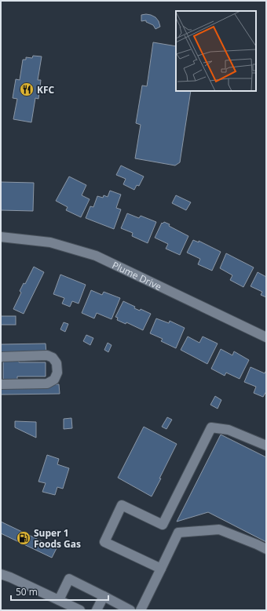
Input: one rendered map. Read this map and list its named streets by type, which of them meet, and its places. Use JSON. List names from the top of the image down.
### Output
{
  "streets": {
    "street": ["Plume Drive"]
  },
  "places": {
    "restaurant": ["KFC"],
    "fuel station": ["Super 1 Foods Gas"]
  },
  "scale_bar": "50 m"
}
